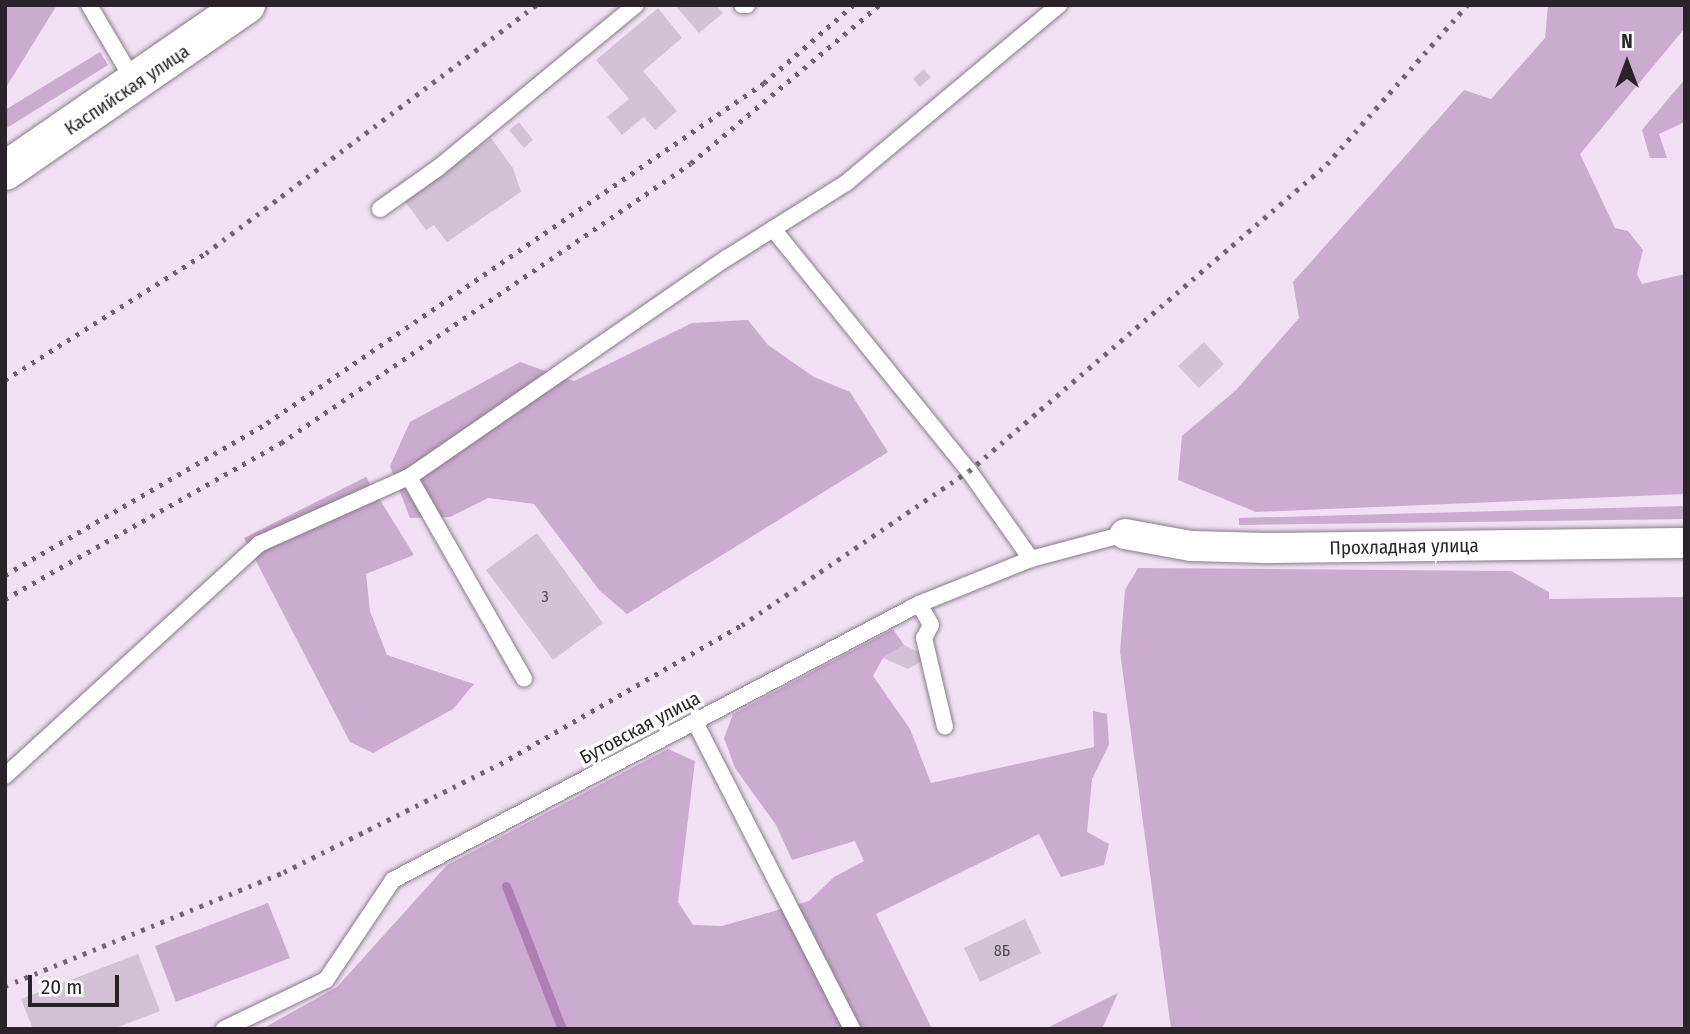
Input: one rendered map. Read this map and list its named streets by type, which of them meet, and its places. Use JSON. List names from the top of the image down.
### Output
{
  "streets": {
    "main road": ["Каспийская улица"],
    "street": ["Прохладная улица"],
    "lane": ["Бутовская улица"]
  },
  "crossings": [
    ["Прохладная улица", "Бутовская улица"]
  ],
  "house_numbers": ["3", "8Б"],
  "scale_bar": "20 m",
  "north": "top"
}
